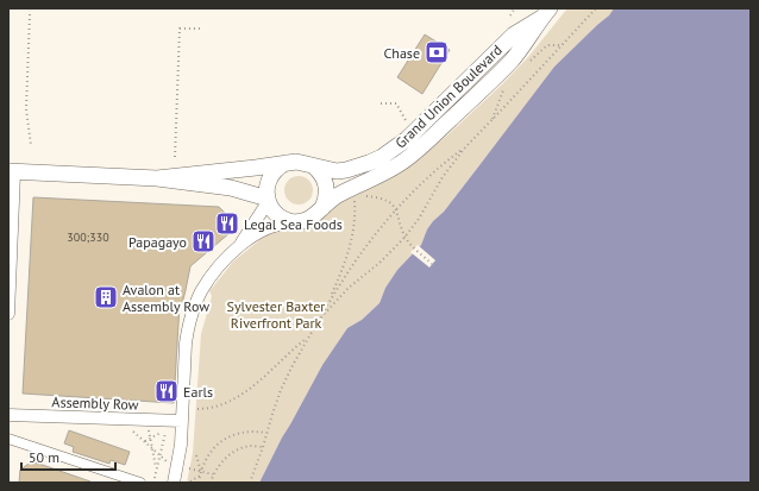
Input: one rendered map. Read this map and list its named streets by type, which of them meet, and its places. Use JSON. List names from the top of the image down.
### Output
{
  "streets": {
    "street": ["Grand Union Boulevard", "Assembly Row"]
  },
  "parks": ["Sylvester Baxter Riverfront Park"],
  "places": {
    "bank": ["Chase"],
    "restaurant": ["Legal Sea Foods", "Papagayo", "Earls"],
    "building": ["Avalon at Assembly Row"]
  },
  "house_numbers": ["300;330"],
  "scale_bar": "50 m"
}
